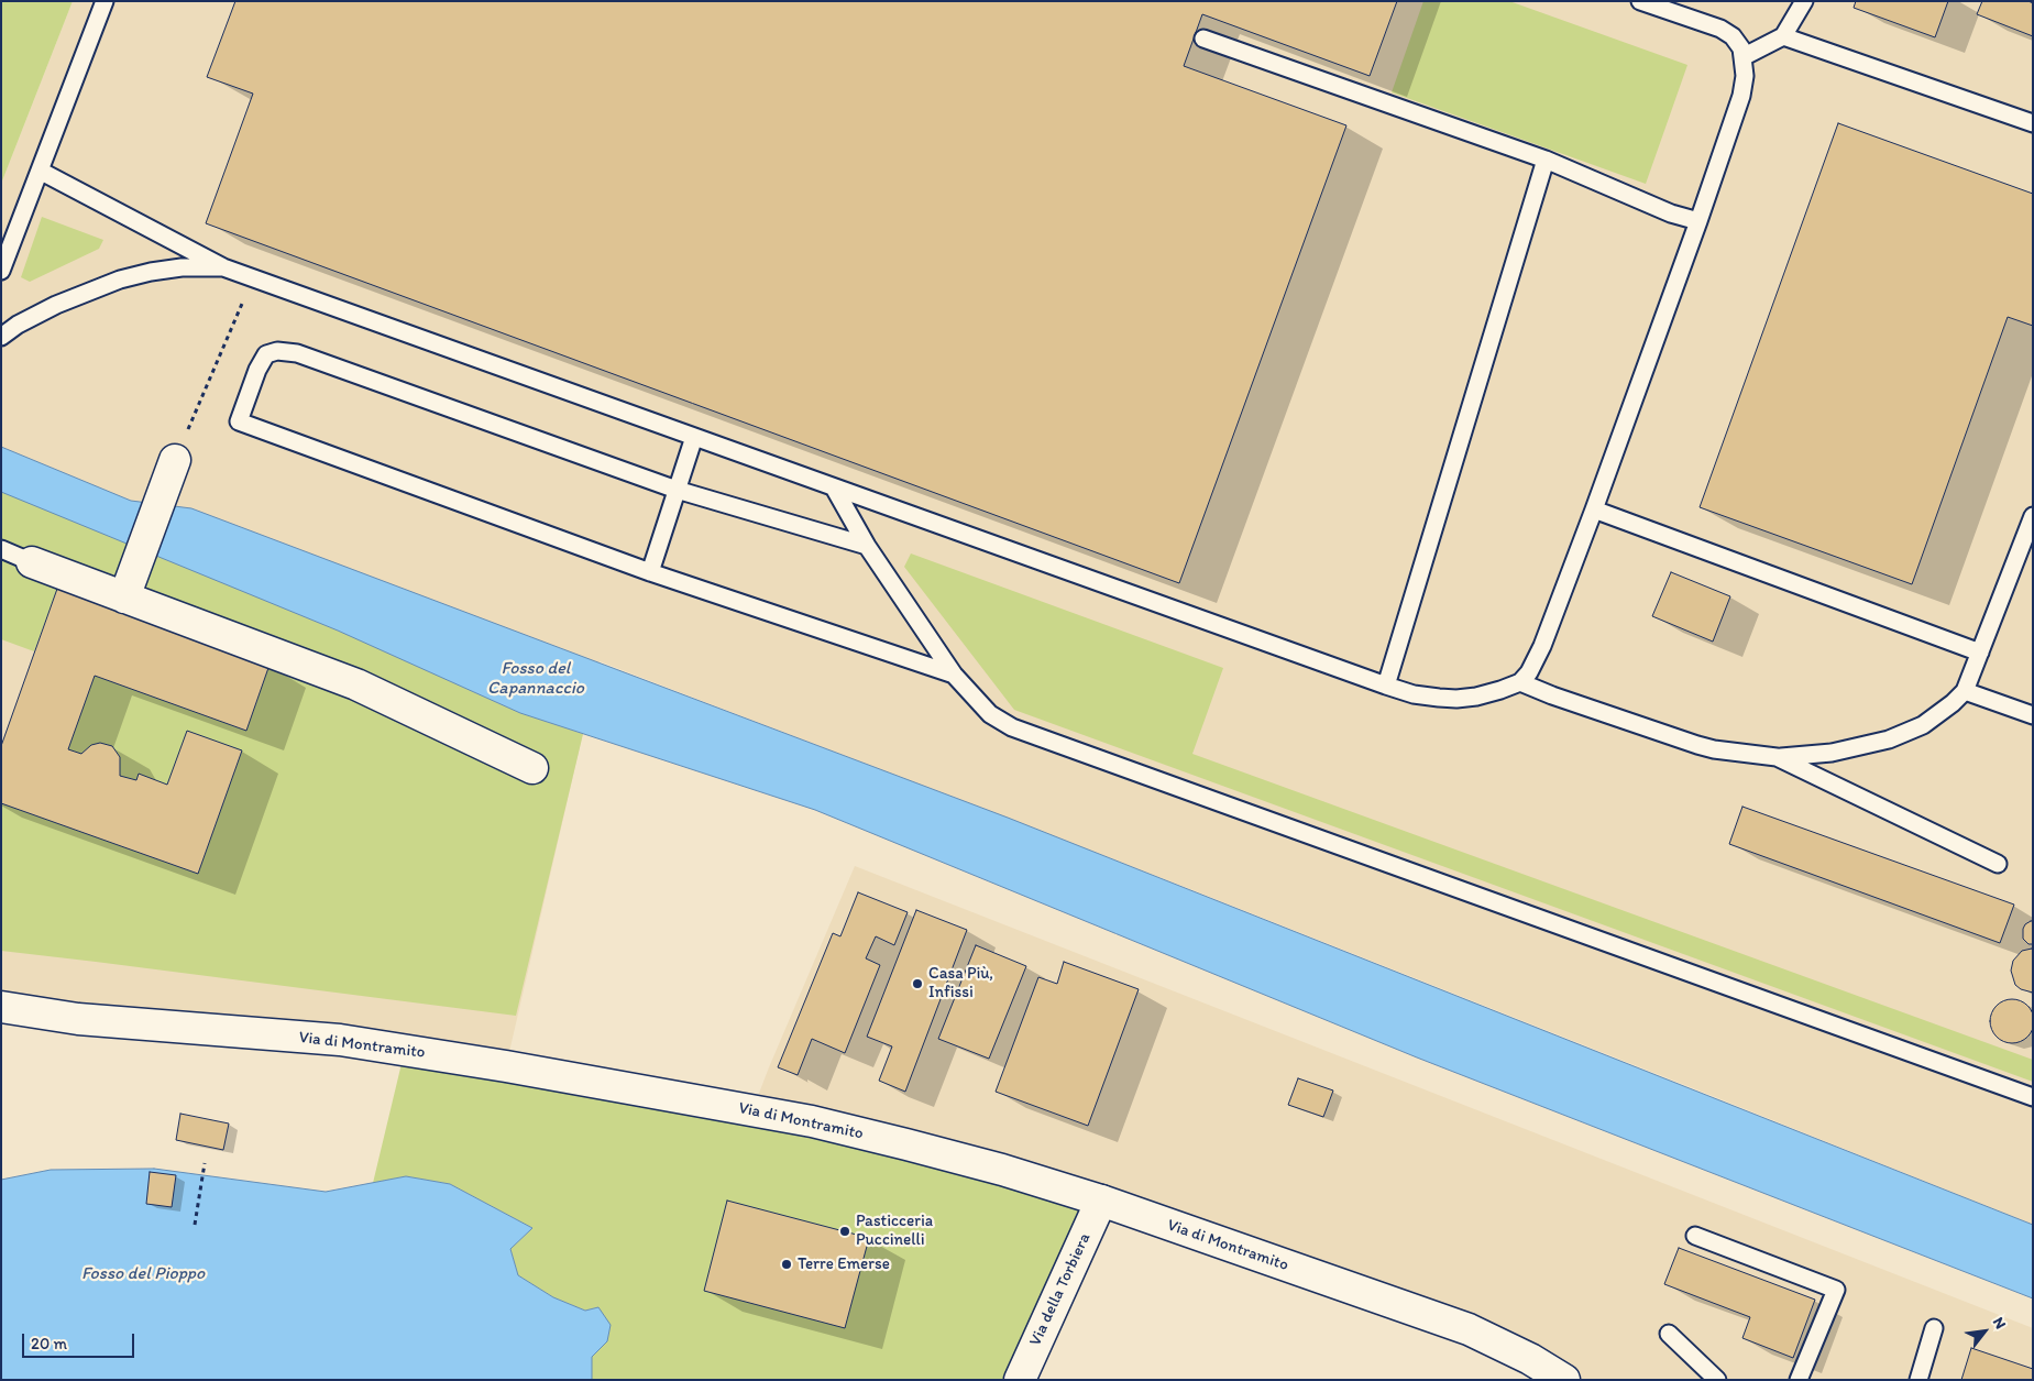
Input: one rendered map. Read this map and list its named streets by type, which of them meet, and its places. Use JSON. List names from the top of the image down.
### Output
{
  "streets": {
    "main road": ["Via di Montramito", "Via della Torbiera"]
  },
  "crossings": [
    ["Via di Montramito", "Via della Torbiera"]
  ],
  "water": ["Fosso del Capannaccio", "Fosso del Pioppo"],
  "places": ["Casa Più, Infissi", "Pasticceria Puccinelli", "Terre Emerse"],
  "scale_bar": "20 m",
  "north": "top right"
}
